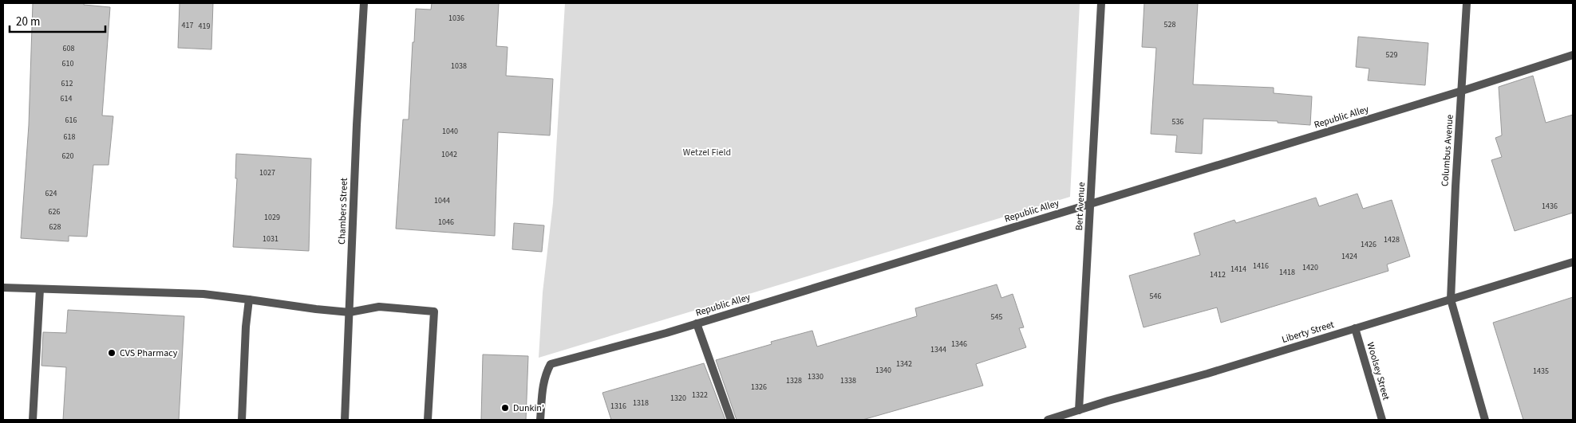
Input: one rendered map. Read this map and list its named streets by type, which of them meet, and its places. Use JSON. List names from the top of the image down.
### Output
{
  "streets": {
    "street": [
      "Republic Alley",
      "Columbus Avenue",
      "Bert Avenue",
      "Chambers Street",
      "Liberty Street",
      "Woolsey Street"
    ]
  },
  "crossings": [
    ["Republic Alley", "Columbus Avenue"],
    ["Republic Alley", "Bert Avenue"],
    ["Columbus Avenue", "Liberty Street"],
    ["Bert Avenue", "Liberty Street"],
    ["Liberty Street", "Woolsey Street"]
  ],
  "parks": ["Wetzel Field"],
  "places": ["CVS Pharmacy", "Dunkin'"],
  "house_numbers": [
    "1036",
    "528",
    "417",
    "419",
    "608",
    "529",
    "610",
    "1038",
    "612",
    "614",
    "616",
    "536",
    "1040",
    "618",
    "1042",
    "620",
    "1027",
    "624",
    "1044",
    "1436",
    "626",
    "1029",
    "1046",
    "628",
    "1031",
    "1428",
    "1426",
    "1424",
    "1416",
    "1420",
    "1414",
    "1418",
    "1412",
    "546",
    "545",
    "1346",
    "1344",
    "1342",
    "1340",
    "1435",
    "1330",
    "1328",
    "1338",
    "1326",
    "1322",
    "1320",
    "1318",
    "1316"
  ],
  "scale_bar": "20 m"
}
